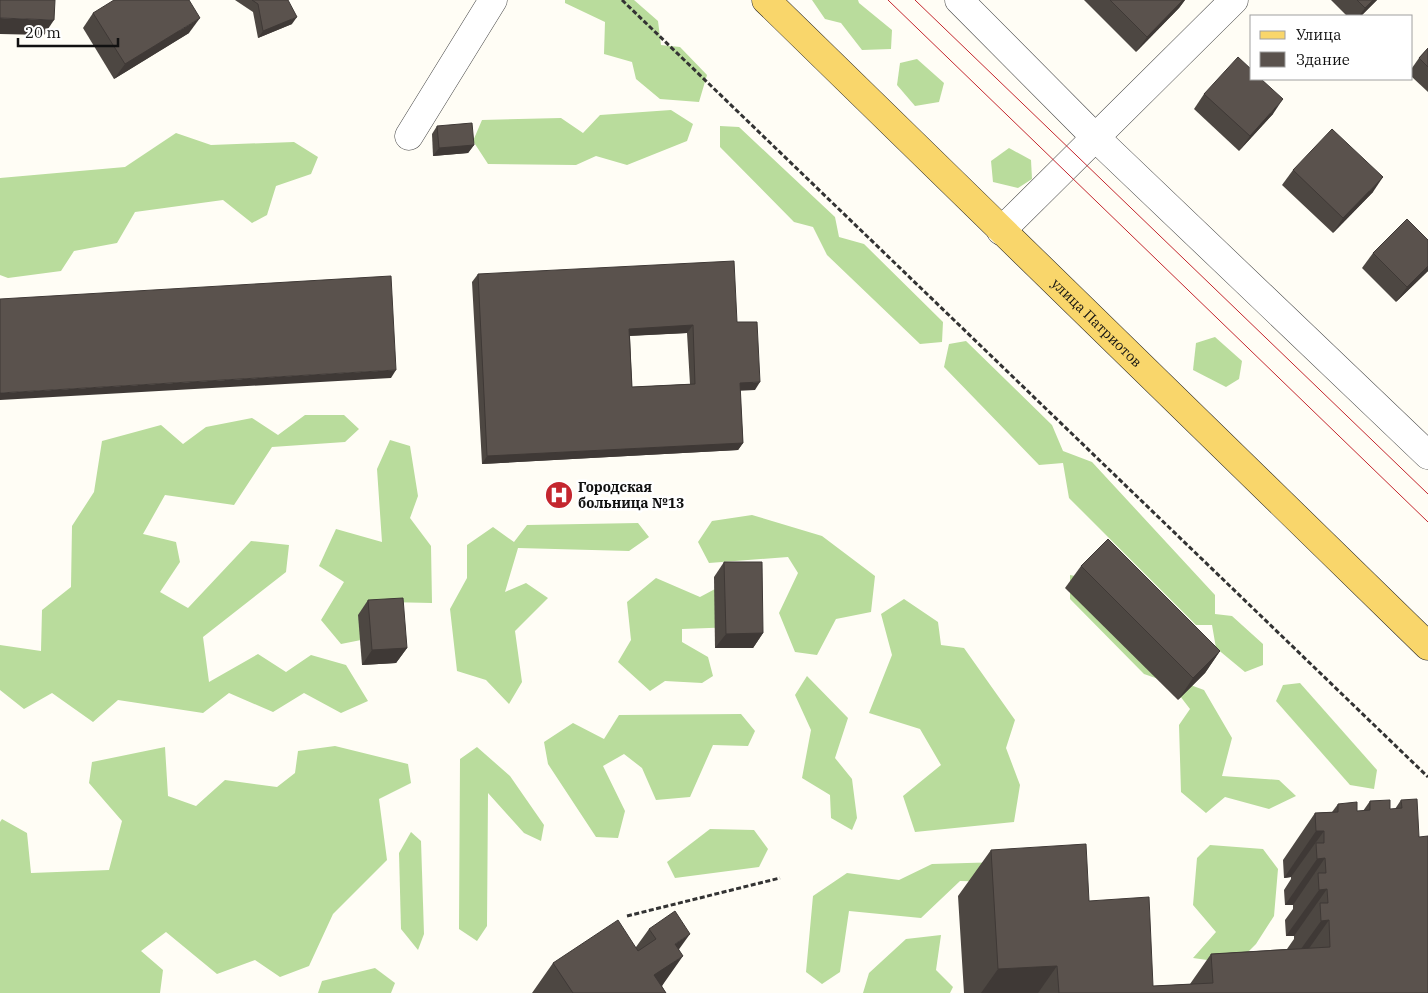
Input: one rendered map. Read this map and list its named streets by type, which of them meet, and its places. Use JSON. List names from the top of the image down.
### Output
{
  "streets": {
    "main road": ["улица Патриотов"]
  },
  "places": {
    "hospital": ["Городская больница №13"]
  },
  "legend": ["Улица", "Здание"],
  "scale_bar": "20 m"
}
